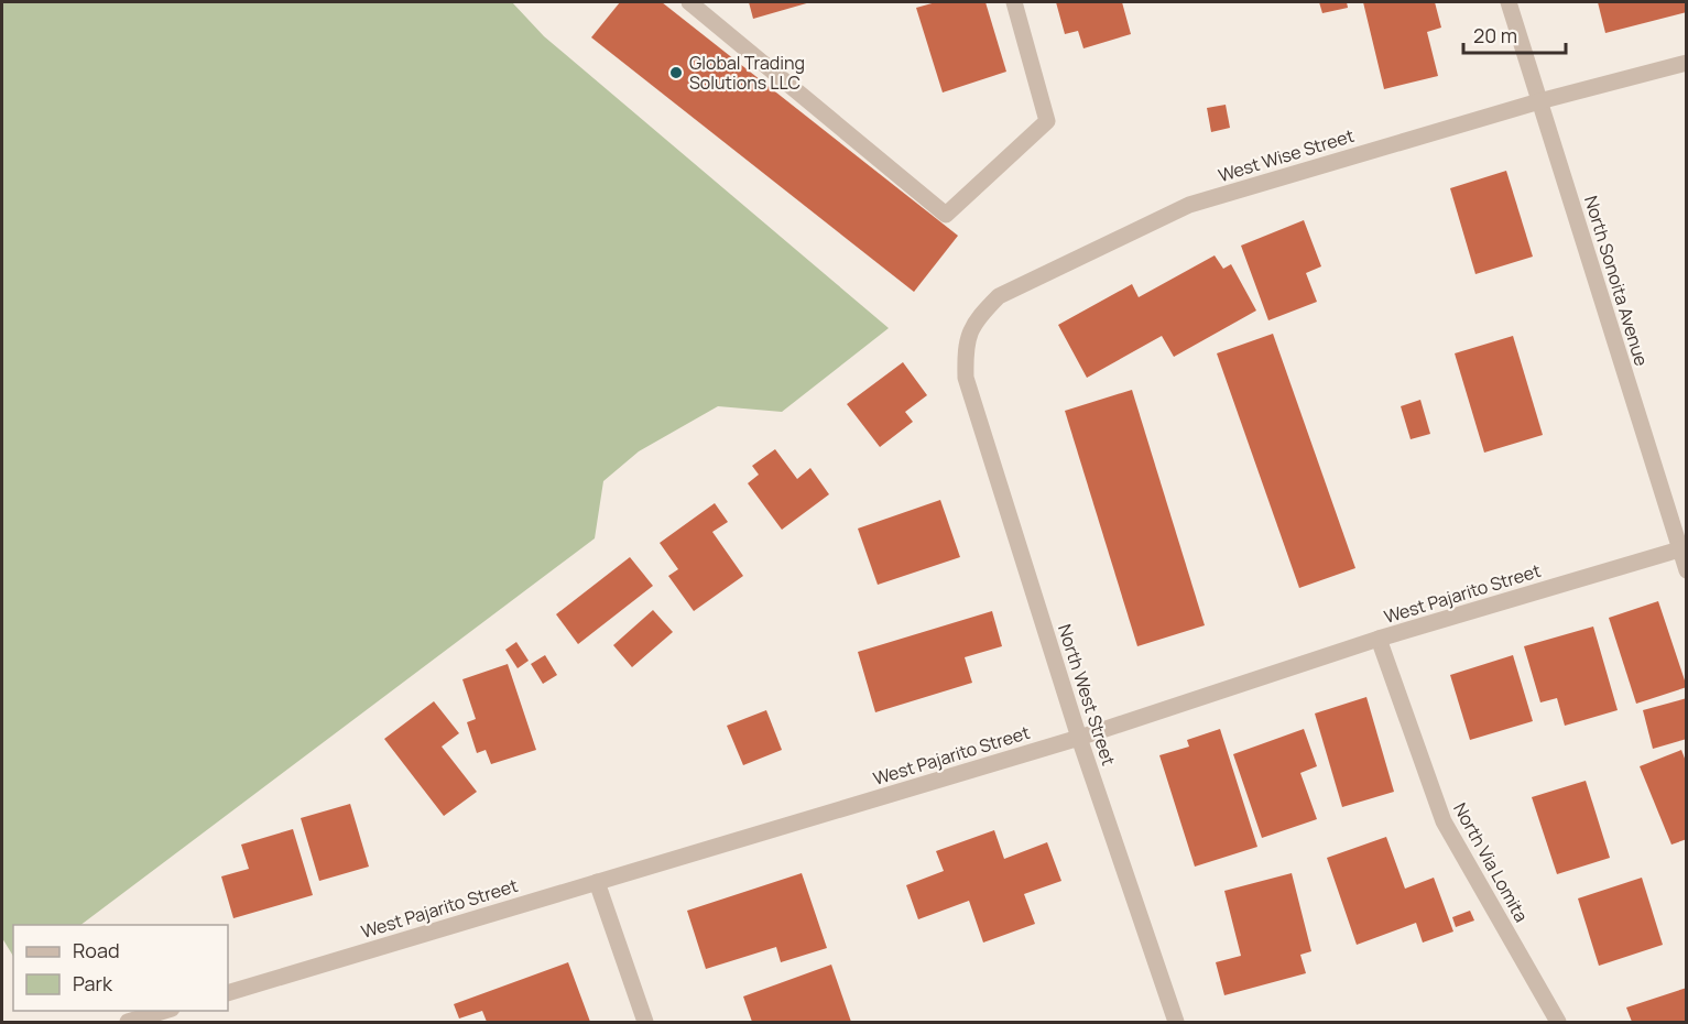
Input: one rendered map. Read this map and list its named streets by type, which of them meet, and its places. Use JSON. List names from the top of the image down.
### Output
{
  "streets": {
    "street": [
      "West Wise Street",
      "North Sonoita Avenue",
      "West Pajarito Street",
      "North West Street",
      "North Via Lomita"
    ]
  },
  "crossings": [
    ["West Wise Street", "North Sonoita Avenue"],
    ["West Wise Street", "North West Street"],
    ["North Sonoita Avenue", "West Pajarito Street"],
    ["West Pajarito Street", "North West Street"],
    ["West Pajarito Street", "North Via Lomita"]
  ],
  "places": ["Global Trading Solutions LLC"],
  "legend": ["Road", "Park"],
  "scale_bar": "20 m"
}
